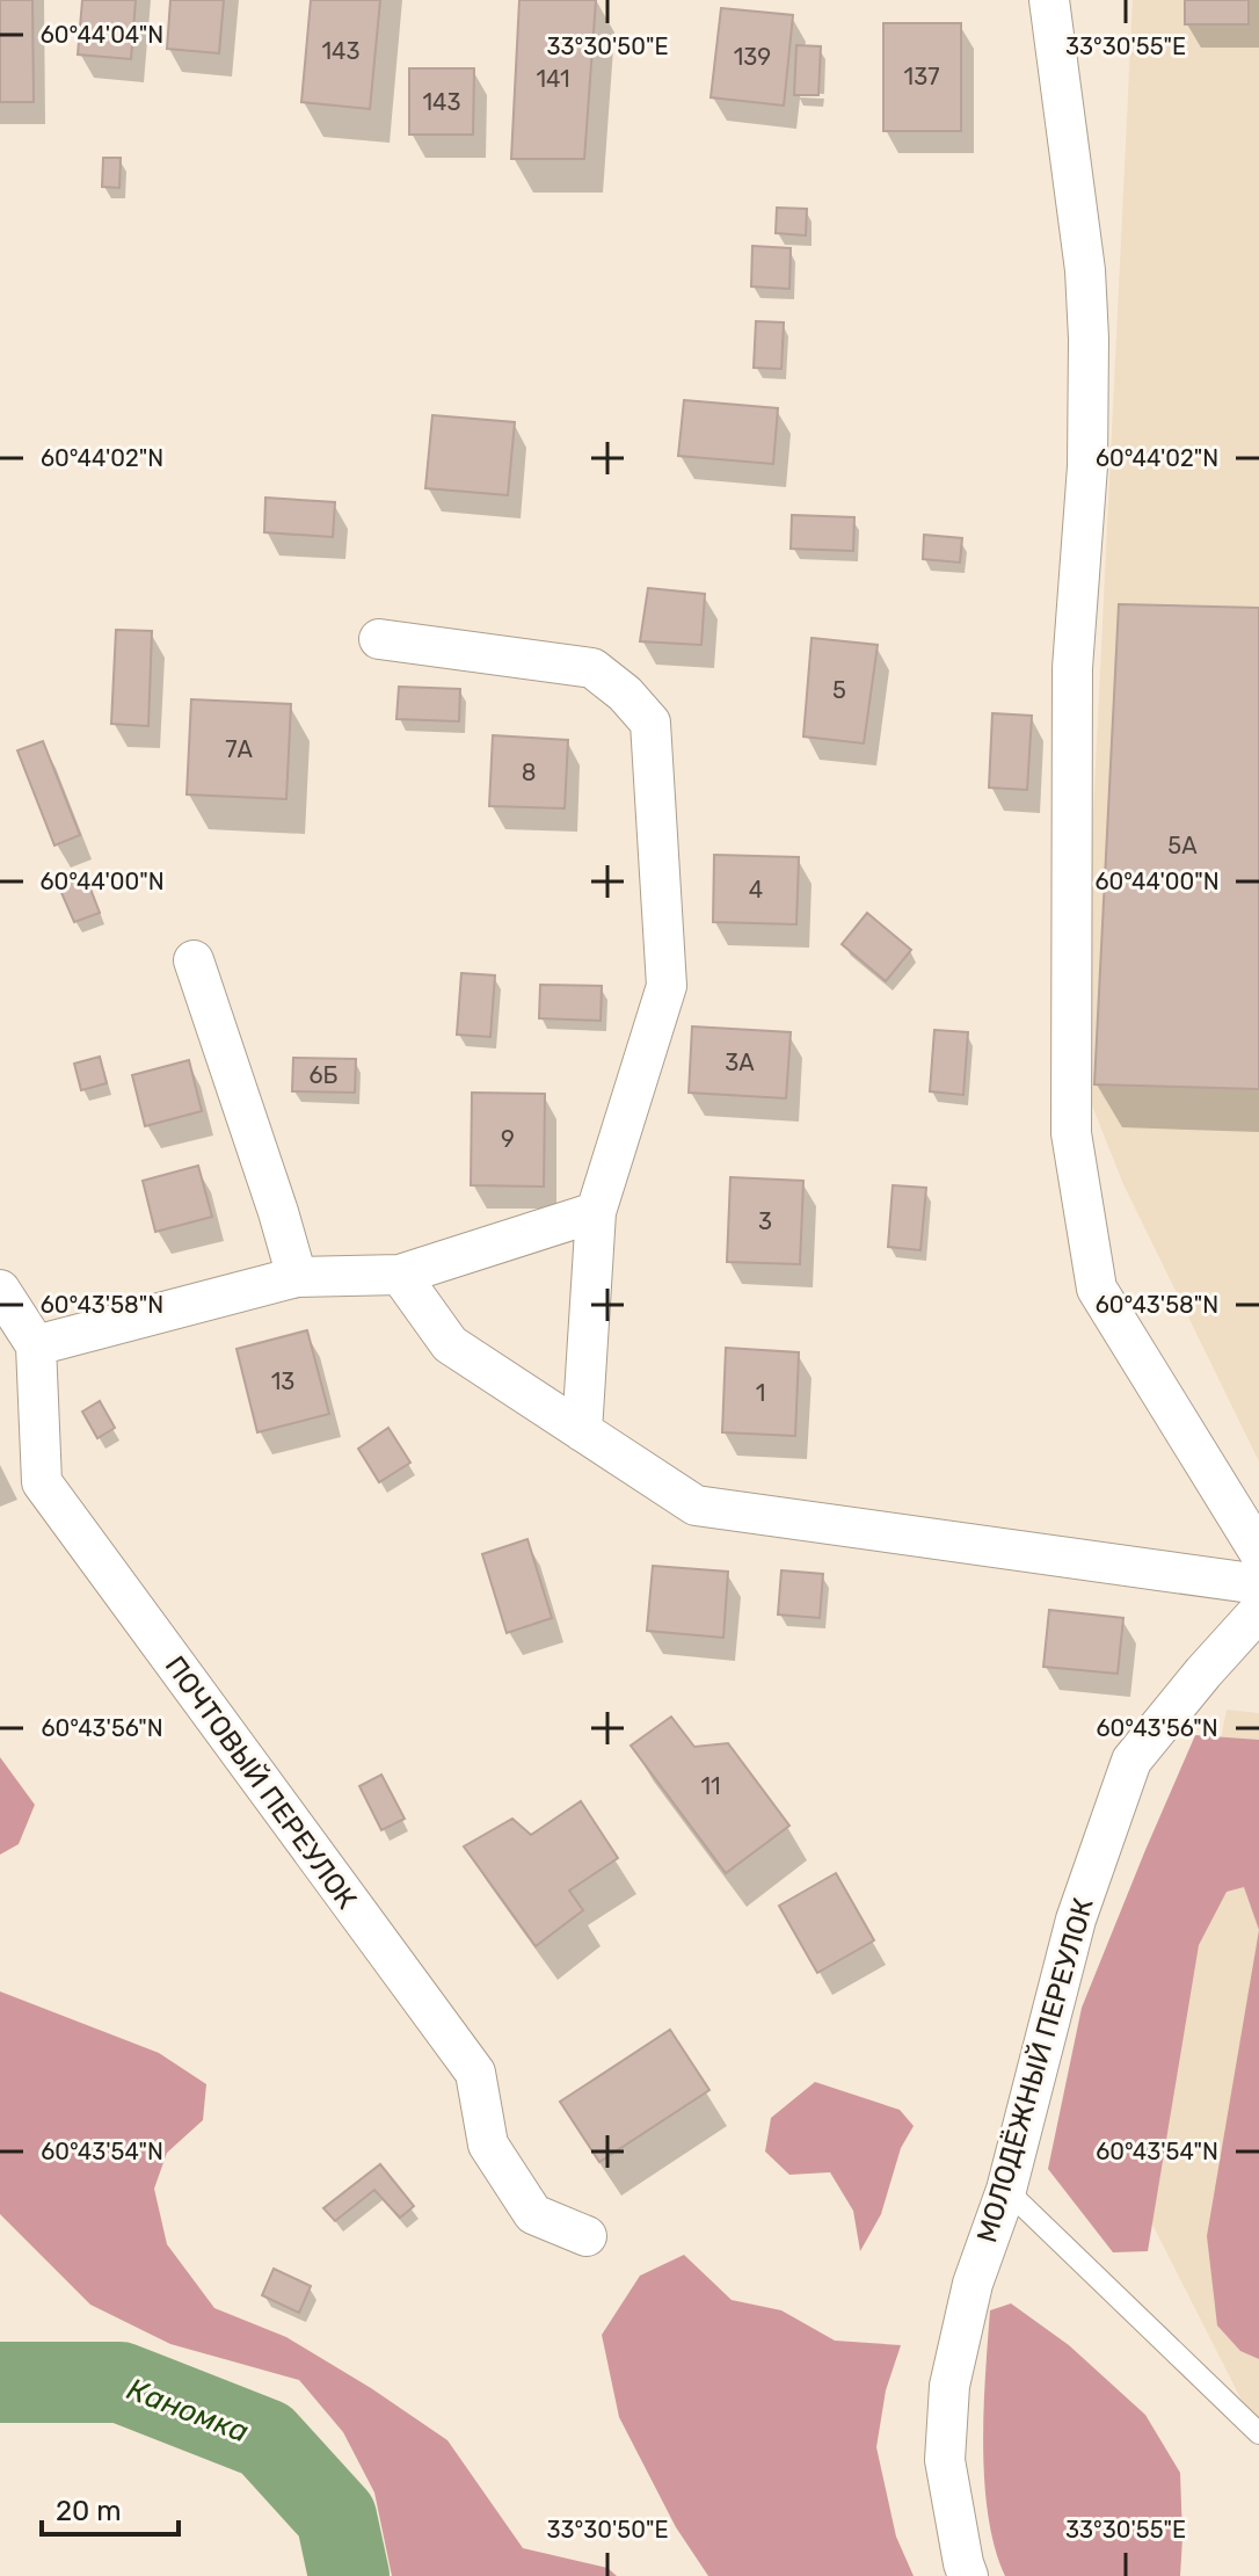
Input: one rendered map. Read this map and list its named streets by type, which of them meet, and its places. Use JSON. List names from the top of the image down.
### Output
{
  "streets": {
    "street": ["ПОЧТОВЫЙ ПЕРЕУЛОК", "МОЛОДЁЖНЫЙ ПЕРЕУЛОК"]
  },
  "water": ["Каномка"],
  "house_numbers": [
    "143",
    "139",
    "137",
    "141",
    "143",
    "5",
    "7А",
    "8",
    "5А",
    "4",
    "3А",
    "6Б",
    "9",
    "3",
    "13",
    "1",
    "11"
  ],
  "scale_bar": "20 m",
  "coordinates": [
    "60°44'04\"N",
    "33°30'50\"E",
    "33°30'55\"E",
    "60°44'02\"N",
    "60°44'00\"N",
    "60°43'58\"N",
    "60°43'56\"N",
    "60°43'54\"N"
  ]
}
